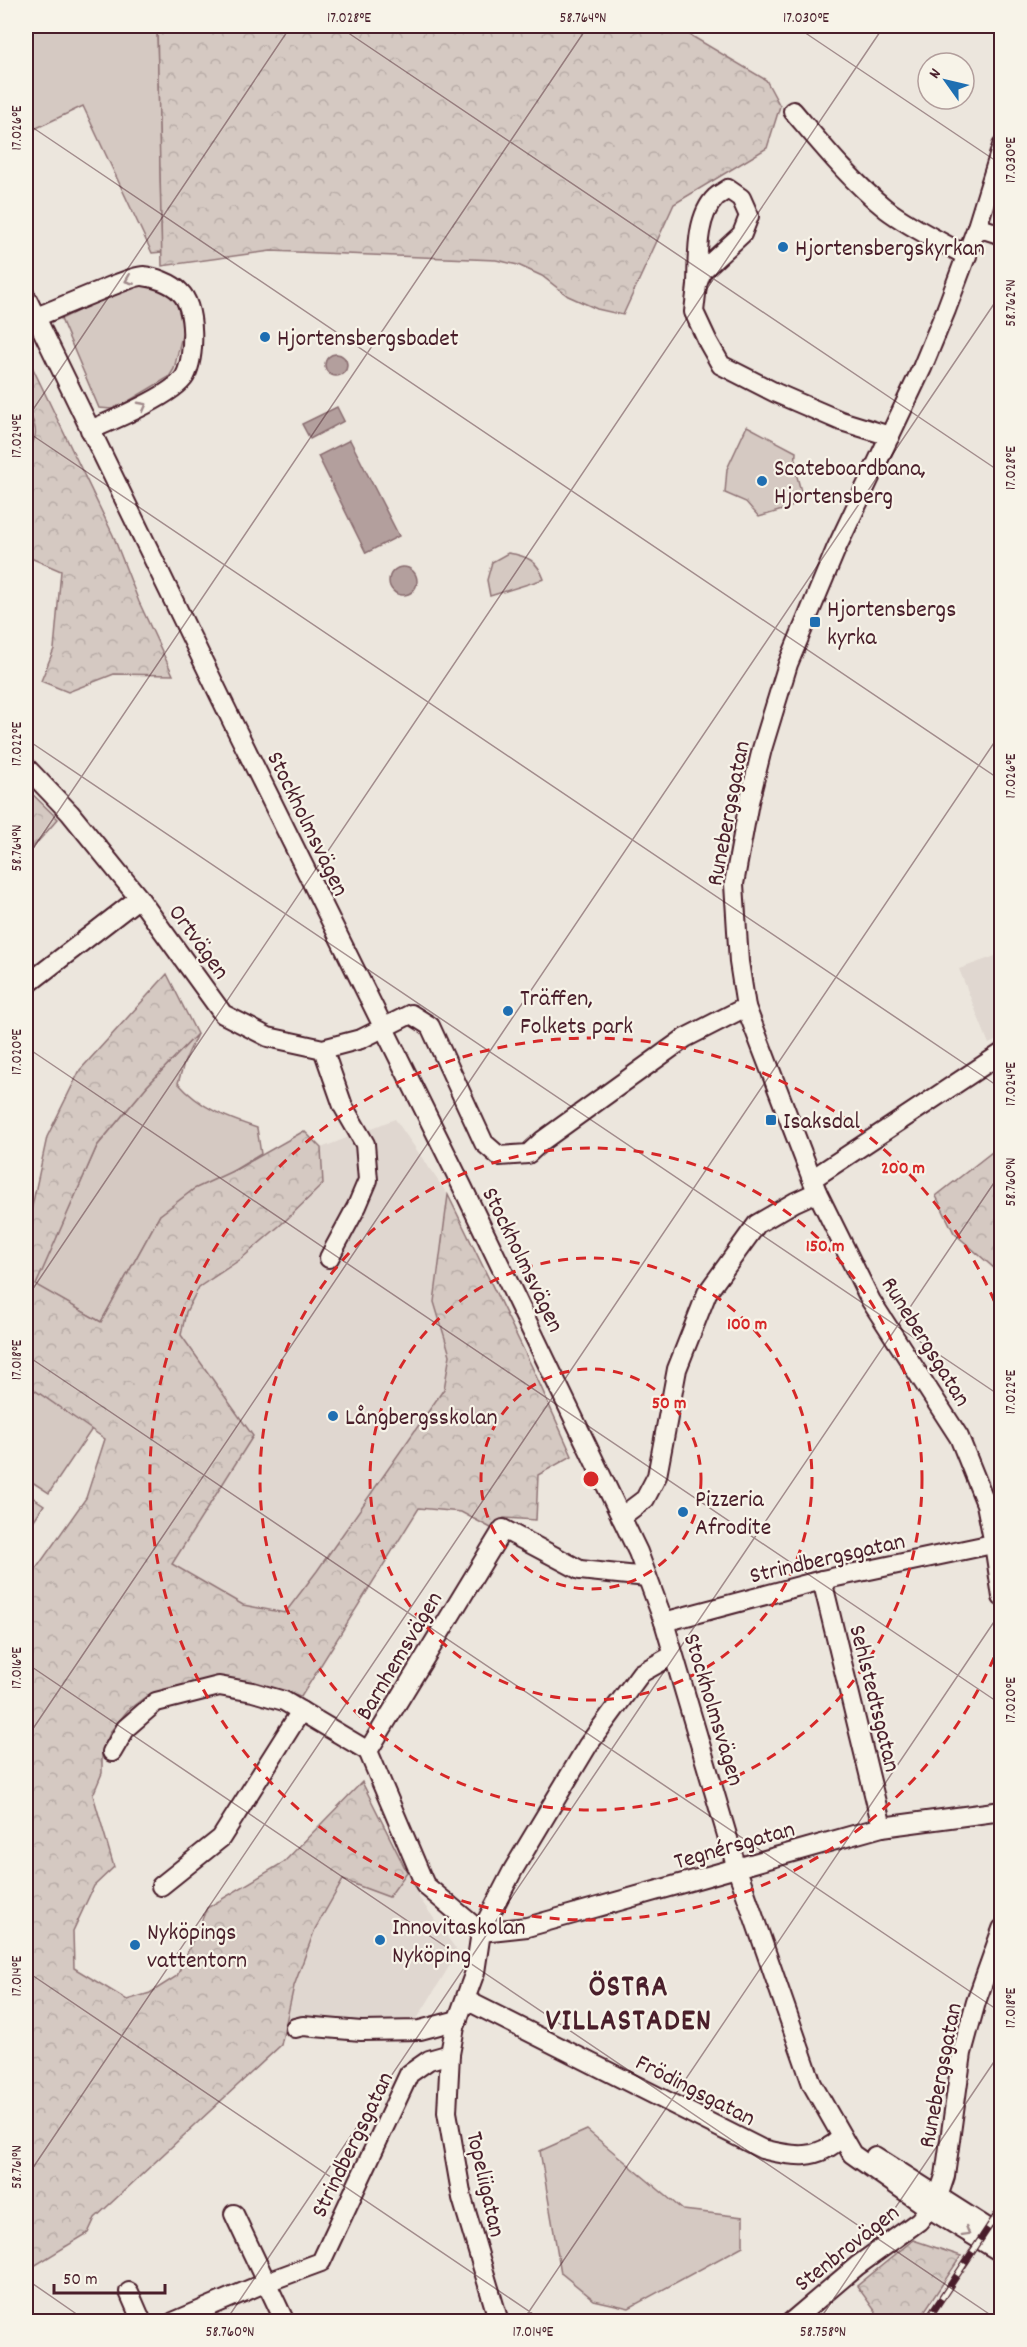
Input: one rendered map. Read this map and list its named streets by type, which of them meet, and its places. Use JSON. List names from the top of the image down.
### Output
{
  "streets": {
    "street": [
      "Runebergsgatan",
      "Stockholmsvägen",
      "Ortvägen",
      "Strindbergsgatan",
      "Barnhemsvägen",
      "Sehlstedtsgatan",
      "Tegnérsgatan",
      "Frödingsgatan",
      "Topeliigatan",
      "Stenbrovägen"
    ]
  },
  "crossings": [
    ["Runebergsgatan", "Ortvägen"],
    ["Runebergsgatan", "Strindbergsgatan"],
    ["Runebergsgatan", "Stenbrovägen"],
    ["Stockholmsvägen", "Ortvägen"],
    ["Stockholmsvägen", "Strindbergsgatan"],
    ["Stockholmsvägen", "Barnhemsvägen"],
    ["Stockholmsvägen", "Tegnérsgatan"],
    ["Stockholmsvägen", "Frödingsgatan"],
    ["Strindbergsgatan", "Sehlstedtsgatan"],
    ["Strindbergsgatan", "Topeliigatan"],
    ["Barnhemsvägen", "Tegnérsgatan"],
    ["Sehlstedtsgatan", "Tegnérsgatan"]
  ],
  "districts": ["ÖSTRA VILLASTADEN"],
  "places": {
    "other": [
      "Hjortensbergskyrkan",
      "Hjortensbergsbadet",
      "Scateboardbana, Hjortensberg",
      "Träffen, Folkets park",
      "Långbergsskolan",
      "Pizzeria Afrodite",
      "Innovitaskolan Nyköping",
      "Nyköpings vattentorn"
    ],
    "transit": ["Hjortensbergs kyrka", "Isaksdal"]
  },
  "scale_bar": "50 m",
  "north": "top left",
  "coordinates": [
    "17.028°E",
    "58.764°N",
    "17.030°E",
    "17.026°E",
    "58.762°N",
    "17.024°E",
    "17.022°E",
    "17.020°E",
    "58.760°N",
    "17.018°E",
    "17.016°E",
    "17.014°E",
    "58.761°N",
    "58.758°N"
  ],
  "rings": [
    "200 m",
    "150 m",
    "100 m",
    "50 m"
  ]
}
